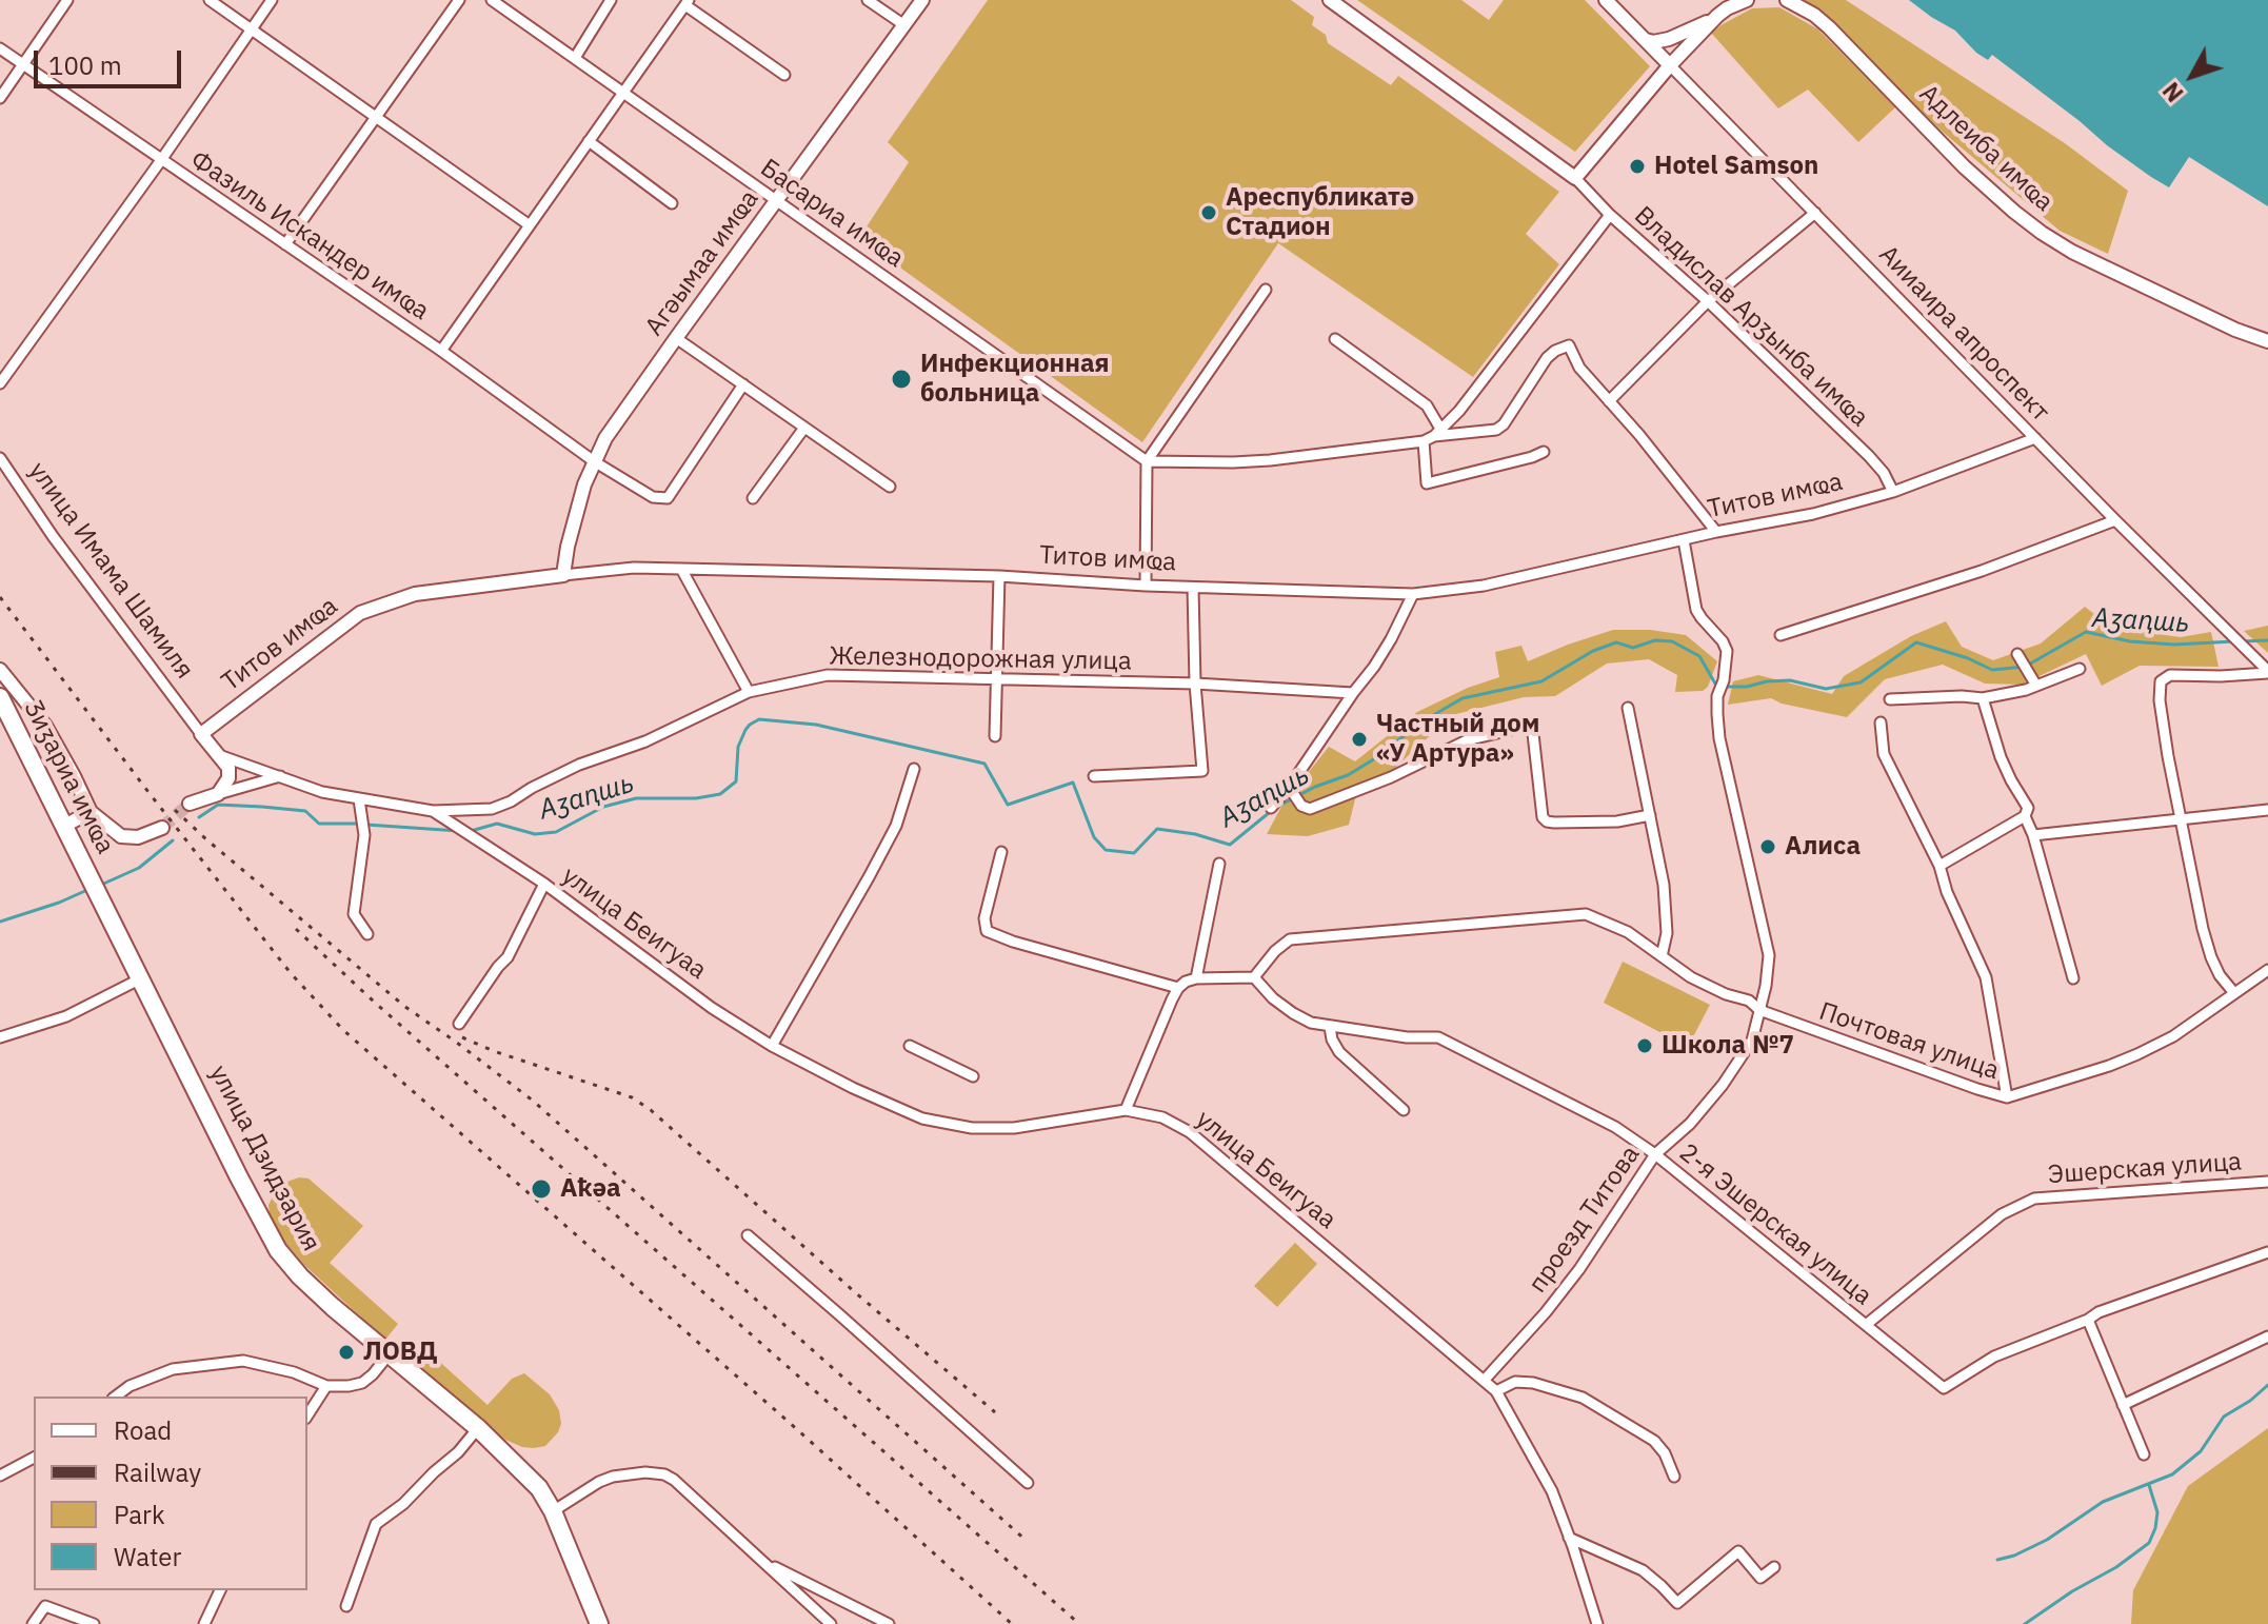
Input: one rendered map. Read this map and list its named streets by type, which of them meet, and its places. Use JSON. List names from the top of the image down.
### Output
{
  "streets": {
    "highway": ["Ӡиӡариа имҩа", "улица Дзидзария"],
    "street": [
      "Адлеиба имҩа",
      "Басариа имҩа",
      "Фазиль Искандер имҩа",
      "Агәымаа имҩа",
      "Владислав Арӡынба имҩа",
      "Аииаира апроспект",
      "Титов имҩа",
      "улица Имама Шамиля",
      "Железнодорожная улица",
      "улица Беигуаа",
      "Почтовая улица",
      "Эшерская улица",
      "проезд Титова",
      "2-я Эшерская улица"
    ]
  },
  "crossings": [
    ["Басариа имҩа", "Агәымаа имҩа"],
    ["Фазиль Искандер имҩа", "Агәымаа имҩа"],
    ["Агәымаа имҩа", "Титов имҩа"],
    ["Владислав Арӡынба имҩа", "Титов имҩа"],
    ["Аииаира апроспект", "Титов имҩа"],
    ["Титов имҩа", "улица Имама Шамиля"],
    ["Титов имҩа", "проезд Титова"],
    ["Железнодорожная улица", "улица Беигуаа"],
    ["Ӡиӡариа имҩа", "улица Дзидзария"],
    ["улица Беигуаа", "проезд Титова"],
    ["Почтовая улица", "проезд Титова"],
    ["Почтовая улица", "2-я Эшерская улица"],
    ["Эшерская улица", "2-я Эшерская улица"],
    ["проезд Титова", "2-я Эшерская улица"]
  ],
  "water": ["Аӡаԥшь"],
  "places": [
    "Hotel Samson",
    "Ареспубликатә Стадион",
    "Инфекционная больница",
    "Частный дом «У Артура»",
    "Алиса",
    "Школа №7",
    "Аҟəа",
    "ЛОВД"
  ],
  "legend": [
    "Road",
    "Railway",
    "Park",
    "Water"
  ],
  "scale_bar": "100 m",
  "north": "bottom left"
}
